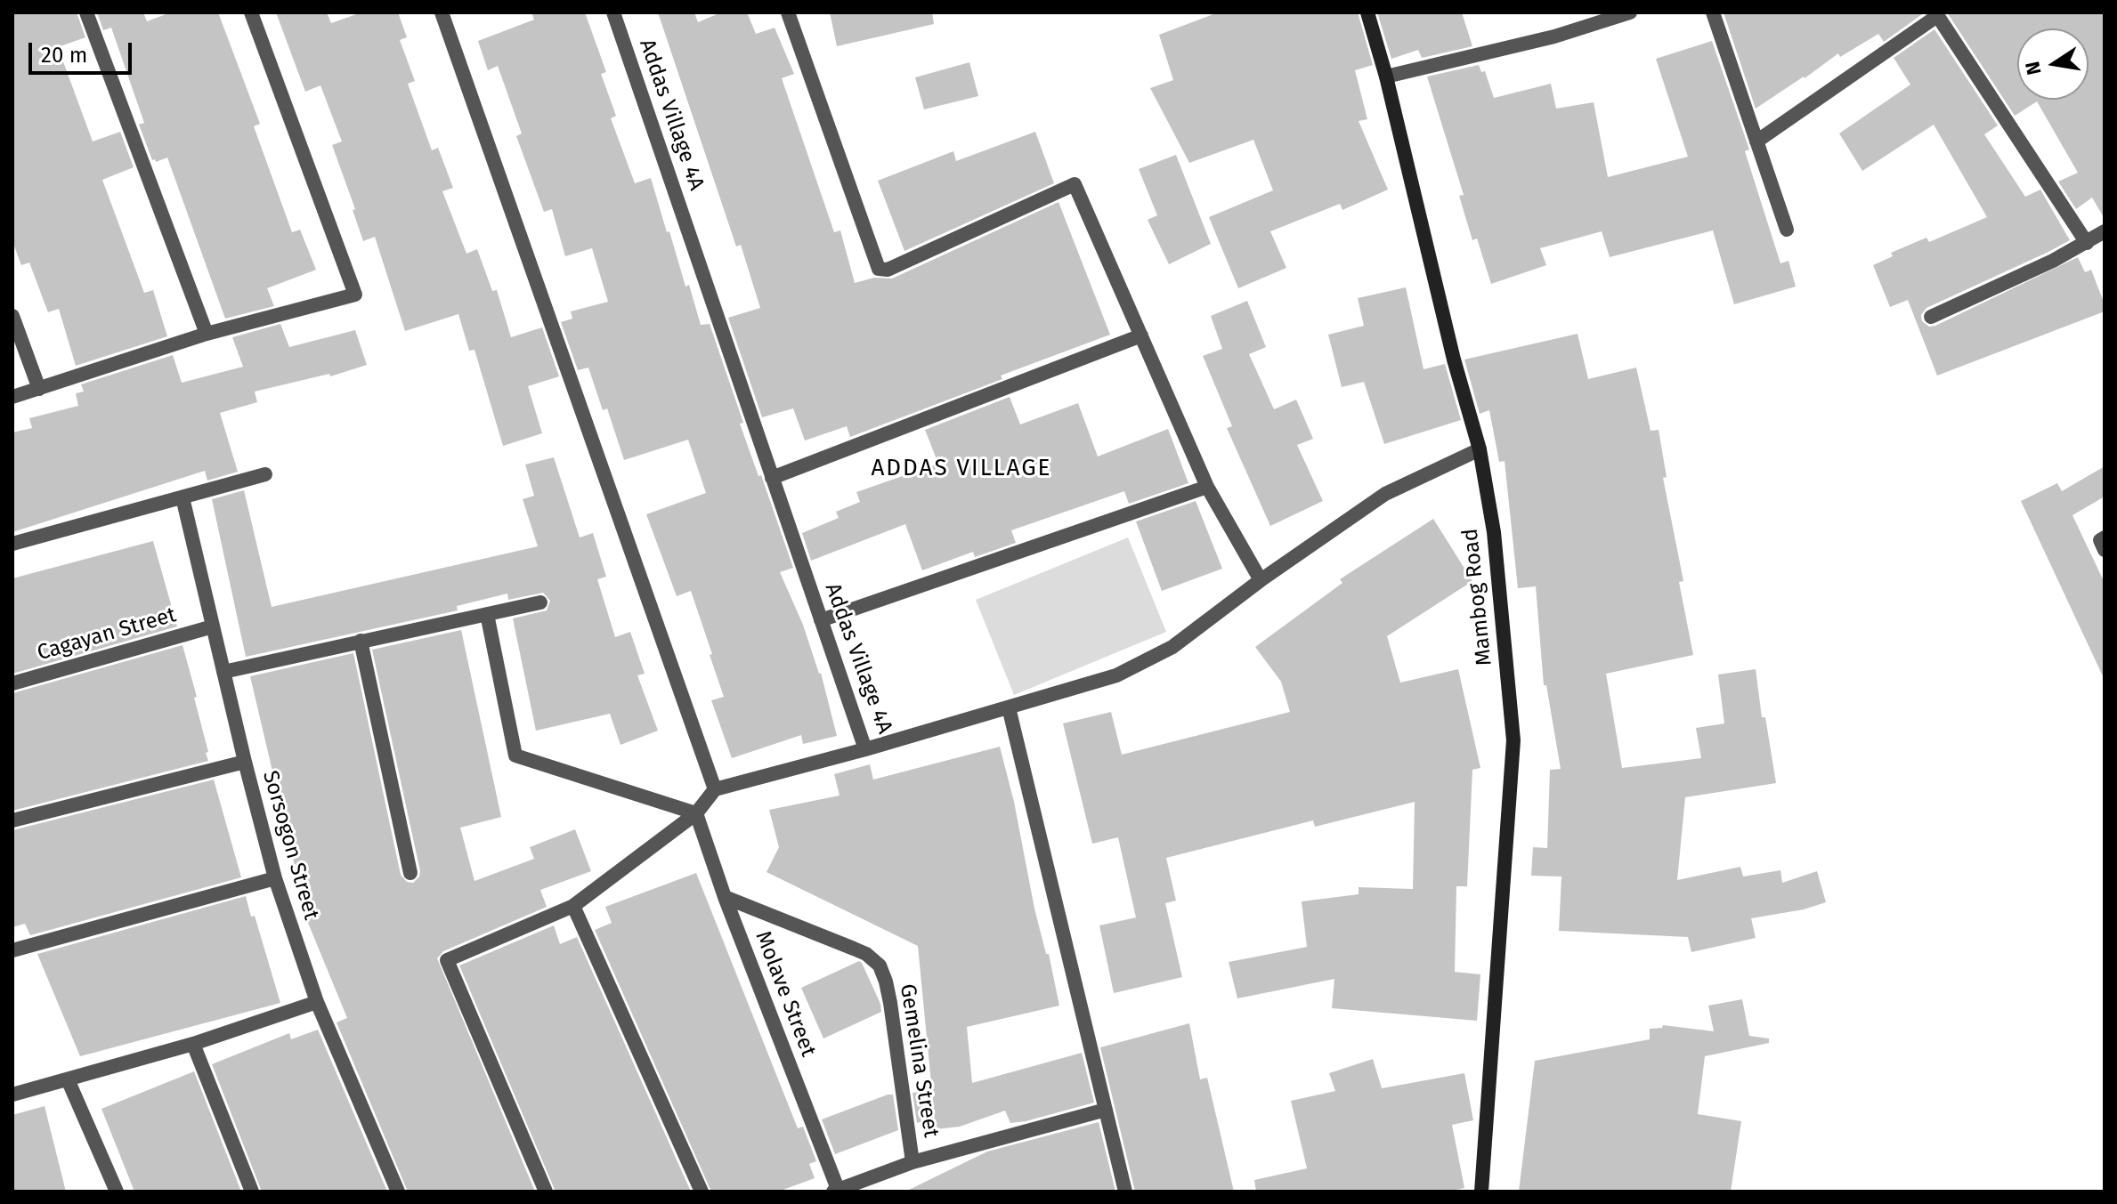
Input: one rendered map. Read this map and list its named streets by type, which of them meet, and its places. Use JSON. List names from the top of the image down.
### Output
{
  "streets": {
    "main road": ["Mambog Road"],
    "street": [
      "Addas Village 4A",
      "Cagayan Street",
      "Sorsogon Street",
      "Molave Street",
      "Gemelina Street"
    ]
  },
  "crossings": [
    ["Addas Village 4A", "Mambog Road"],
    ["Cagayan Street", "Sorsogon Street"],
    ["Molave Street", "Gemelina Street"]
  ],
  "districts": ["ADDAS VILLAGE"],
  "scale_bar": "20 m",
  "north": "left"
}
